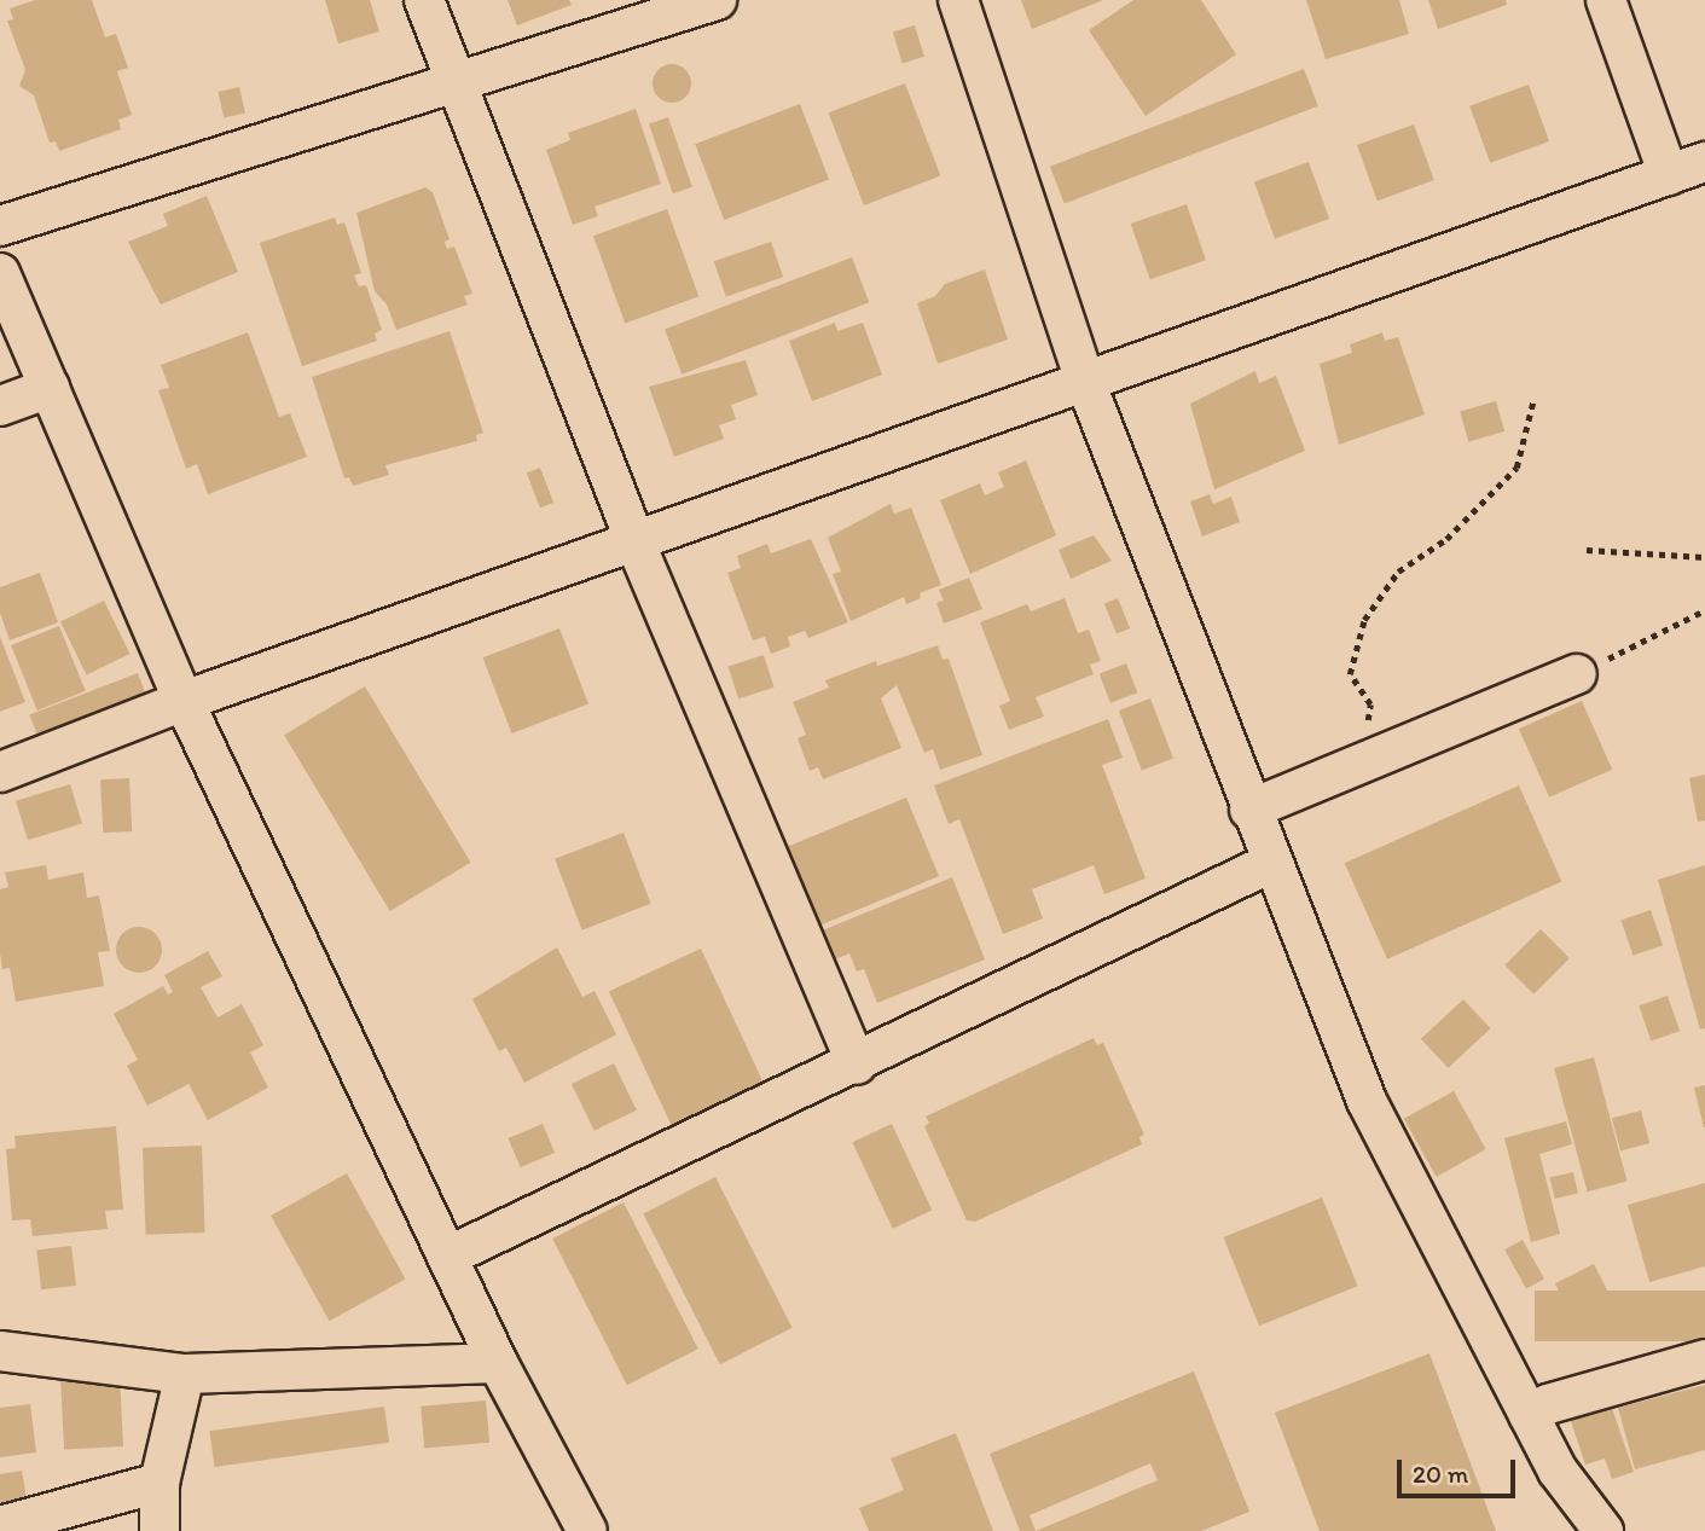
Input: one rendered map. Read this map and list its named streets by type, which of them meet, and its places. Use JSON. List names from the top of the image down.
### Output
{
  "scale_bar": "20 m"
}
